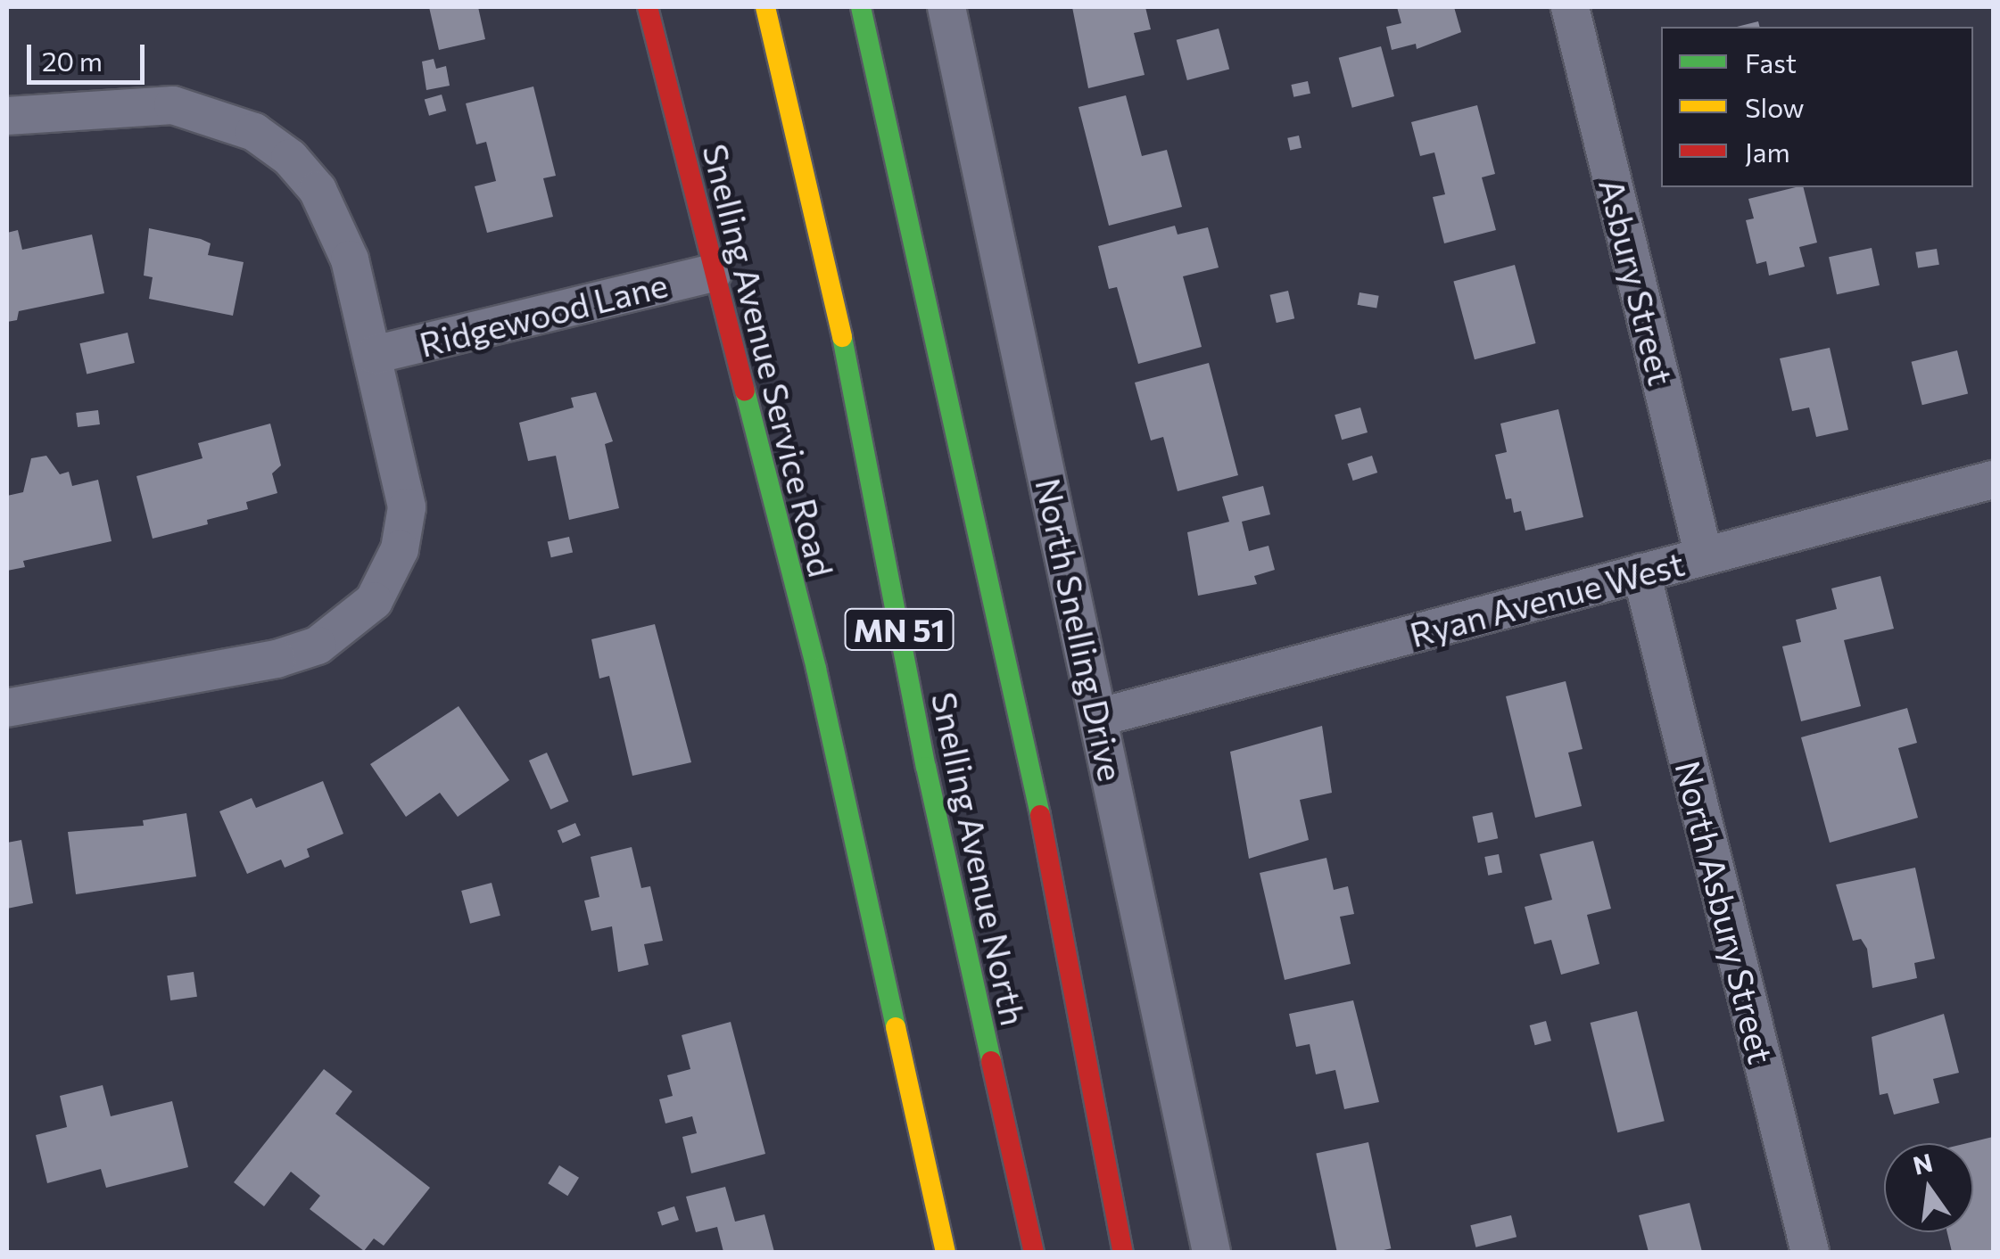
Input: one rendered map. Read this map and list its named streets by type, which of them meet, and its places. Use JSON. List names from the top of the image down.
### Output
{
  "streets": {
    "main road": ["Snelling Avenue Service Road", "MN 51", "Snelling Avenue North"],
    "street": [
      "Asbury Street",
      "Ridgewood Lane",
      "Ryan Avenue West",
      "North Snelling Drive",
      "North Asbury Street"
    ]
  },
  "crossings": [
    ["Asbury Street", "Ryan Avenue West"],
    ["Ridgewood Lane", "Snelling Avenue Service Road"],
    ["Ryan Avenue West", "North Snelling Drive"],
    ["Ryan Avenue West", "North Asbury Street"]
  ],
  "legend": ["Fast", "Slow", "Jam"],
  "scale_bar": "20 m",
  "north": "top"
}
